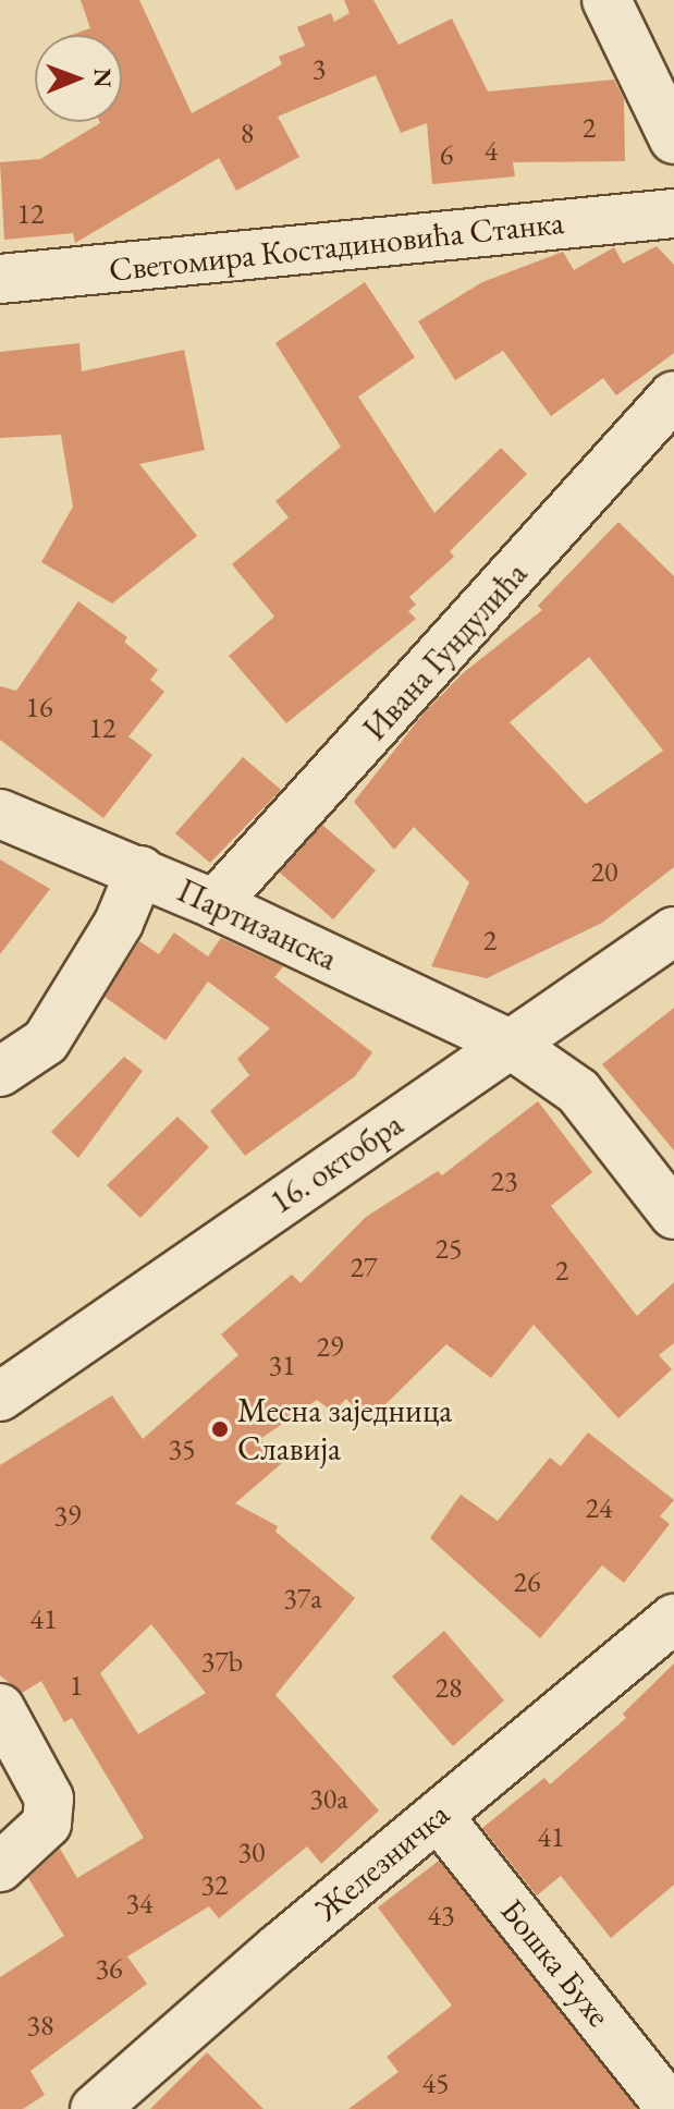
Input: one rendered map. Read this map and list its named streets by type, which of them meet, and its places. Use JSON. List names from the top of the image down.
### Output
{
  "streets": {
    "street": [
      "Светомира Костадиновића Станка",
      "Ивана Гундулића",
      "Партизанска",
      "16. октобра",
      "Железничка",
      "Бошка Бухе"
    ]
  },
  "crossings": [
    ["Ивана Гундулића", "Партизанска"],
    ["Партизанска", "16. октобра"],
    ["Железничка", "Бошка Бухе"]
  ],
  "places": ["Месна заједница Славија"],
  "house_numbers": [
    "3",
    "2",
    "8",
    "4",
    "6",
    "12",
    "16",
    "12",
    "20",
    "2",
    "23",
    "25",
    "27",
    "2",
    "29",
    "31",
    "35",
    "24",
    "39",
    "26",
    "37a",
    "41",
    "37b",
    "1",
    "28",
    "30a",
    "41",
    "30",
    "32",
    "34",
    "43",
    "36",
    "38",
    "45"
  ],
  "north": "right"
}
